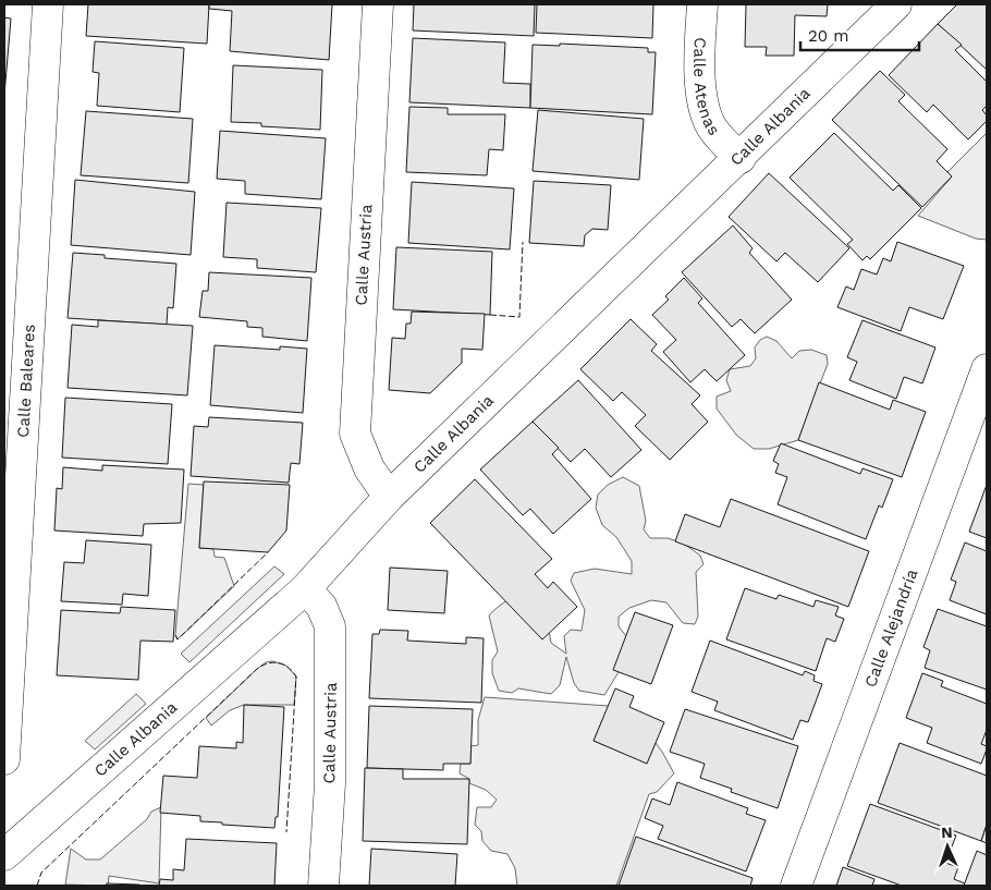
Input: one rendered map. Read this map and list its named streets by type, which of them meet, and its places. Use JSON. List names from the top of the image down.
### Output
{
  "streets": {
    "street": [
      "Calle Atenas",
      "Calle Albania",
      "Calle Austria",
      "Calle Baleares",
      "Calle Alejandría"
    ]
  },
  "crossings": [
    ["Calle Atenas", "Calle Albania"],
    ["Calle Albania", "Calle Austria"]
  ],
  "scale_bar": "20 m",
  "north": "top"
}
